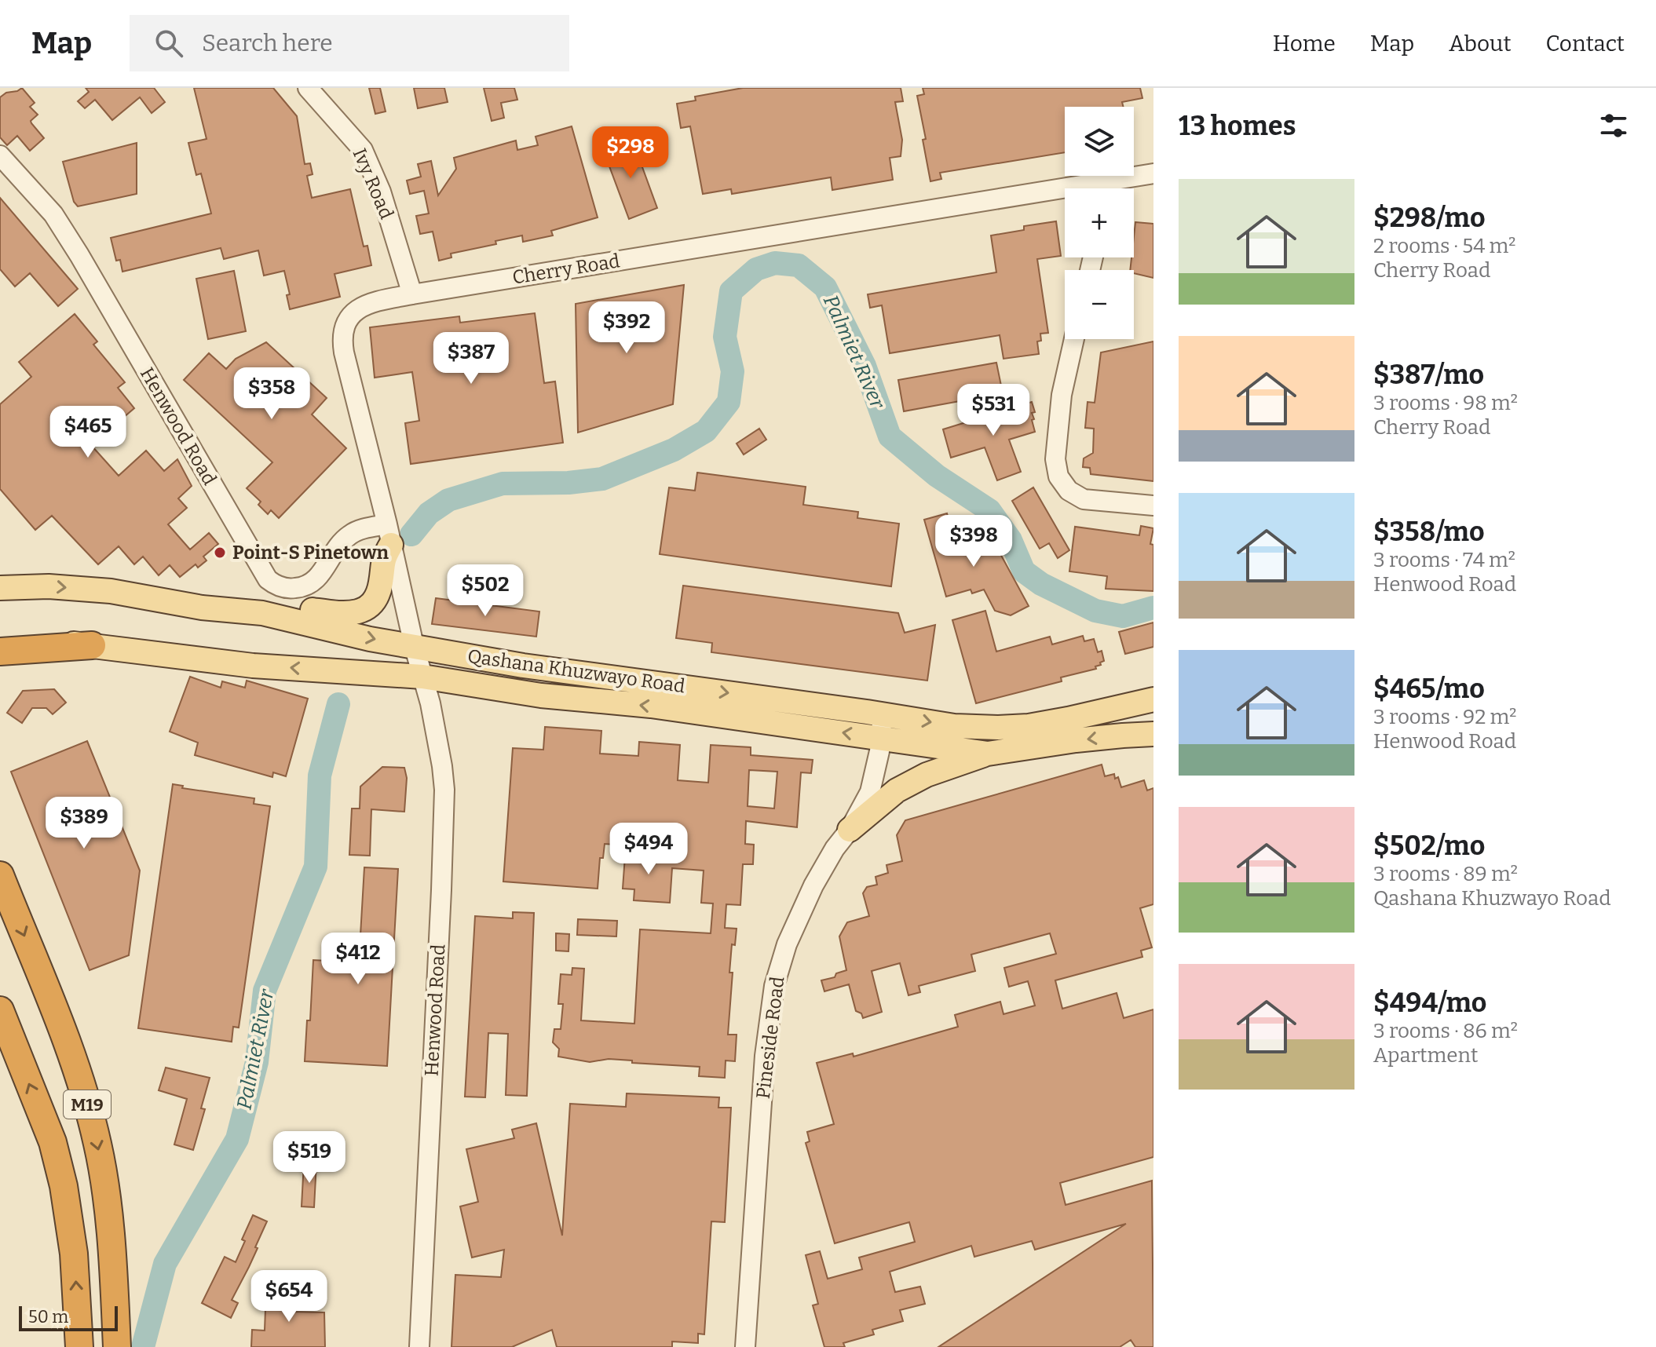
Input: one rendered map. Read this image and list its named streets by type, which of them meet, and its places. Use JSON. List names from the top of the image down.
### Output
{
  "streets": {
    "highway": ["M19"],
    "main road": ["Qashana Khuzwayo Road"],
    "street": [
      "Ivy Road",
      "Cherry Road",
      "Henwood Road",
      "Pineside Road"
    ]
  },
  "crossings": [
    ["Ivy Road", "Cherry Road"],
    ["Cherry Road", "Henwood Road"],
    ["Cherry Road", "Qashana Khuzwayo Road"],
    ["Henwood Road", "Qashana Khuzwayo Road"],
    ["Qashana Khuzwayo Road", "Pineside Road"]
  ],
  "water": ["Palmiet River"],
  "places": ["Point-S Pinetown"],
  "scale_bar": "50 m",
  "page": {
    "header": "Map",
    "search": "Search here",
    "nav": [
      "Home",
      "Map",
      "About",
      "Contact"
    ],
    "heading": "13 homes",
    "map_buttons": ["+", "−"],
    "price": [
      "$298",
      "$392",
      "$387",
      "$358",
      "$531",
      "$465",
      "$398",
      "$502",
      "$389",
      "$494",
      "$412",
      "$519",
      "$654"
    ],
    "list": [
      {
        "name": "$298/mo",
        "note": "2 rooms · 54 m² · Cherry Road"
      },
      {
        "name": "$387/mo",
        "note": "3 rooms · 98 m² · Cherry Road"
      },
      {
        "name": "$358/mo",
        "note": "3 rooms · 74 m² · Henwood Road"
      },
      {
        "name": "$465/mo",
        "note": "3 rooms · 92 m² · Henwood Road"
      },
      {
        "name": "$502/mo",
        "note": "3 rooms · 89 m² · Qashana Khuzwayo Road"
      },
      {
        "name": "$494/mo",
        "note": "3 rooms · 86 m² · Apartment"
      }
    ],
    "scale": "50 m"
  }
}
